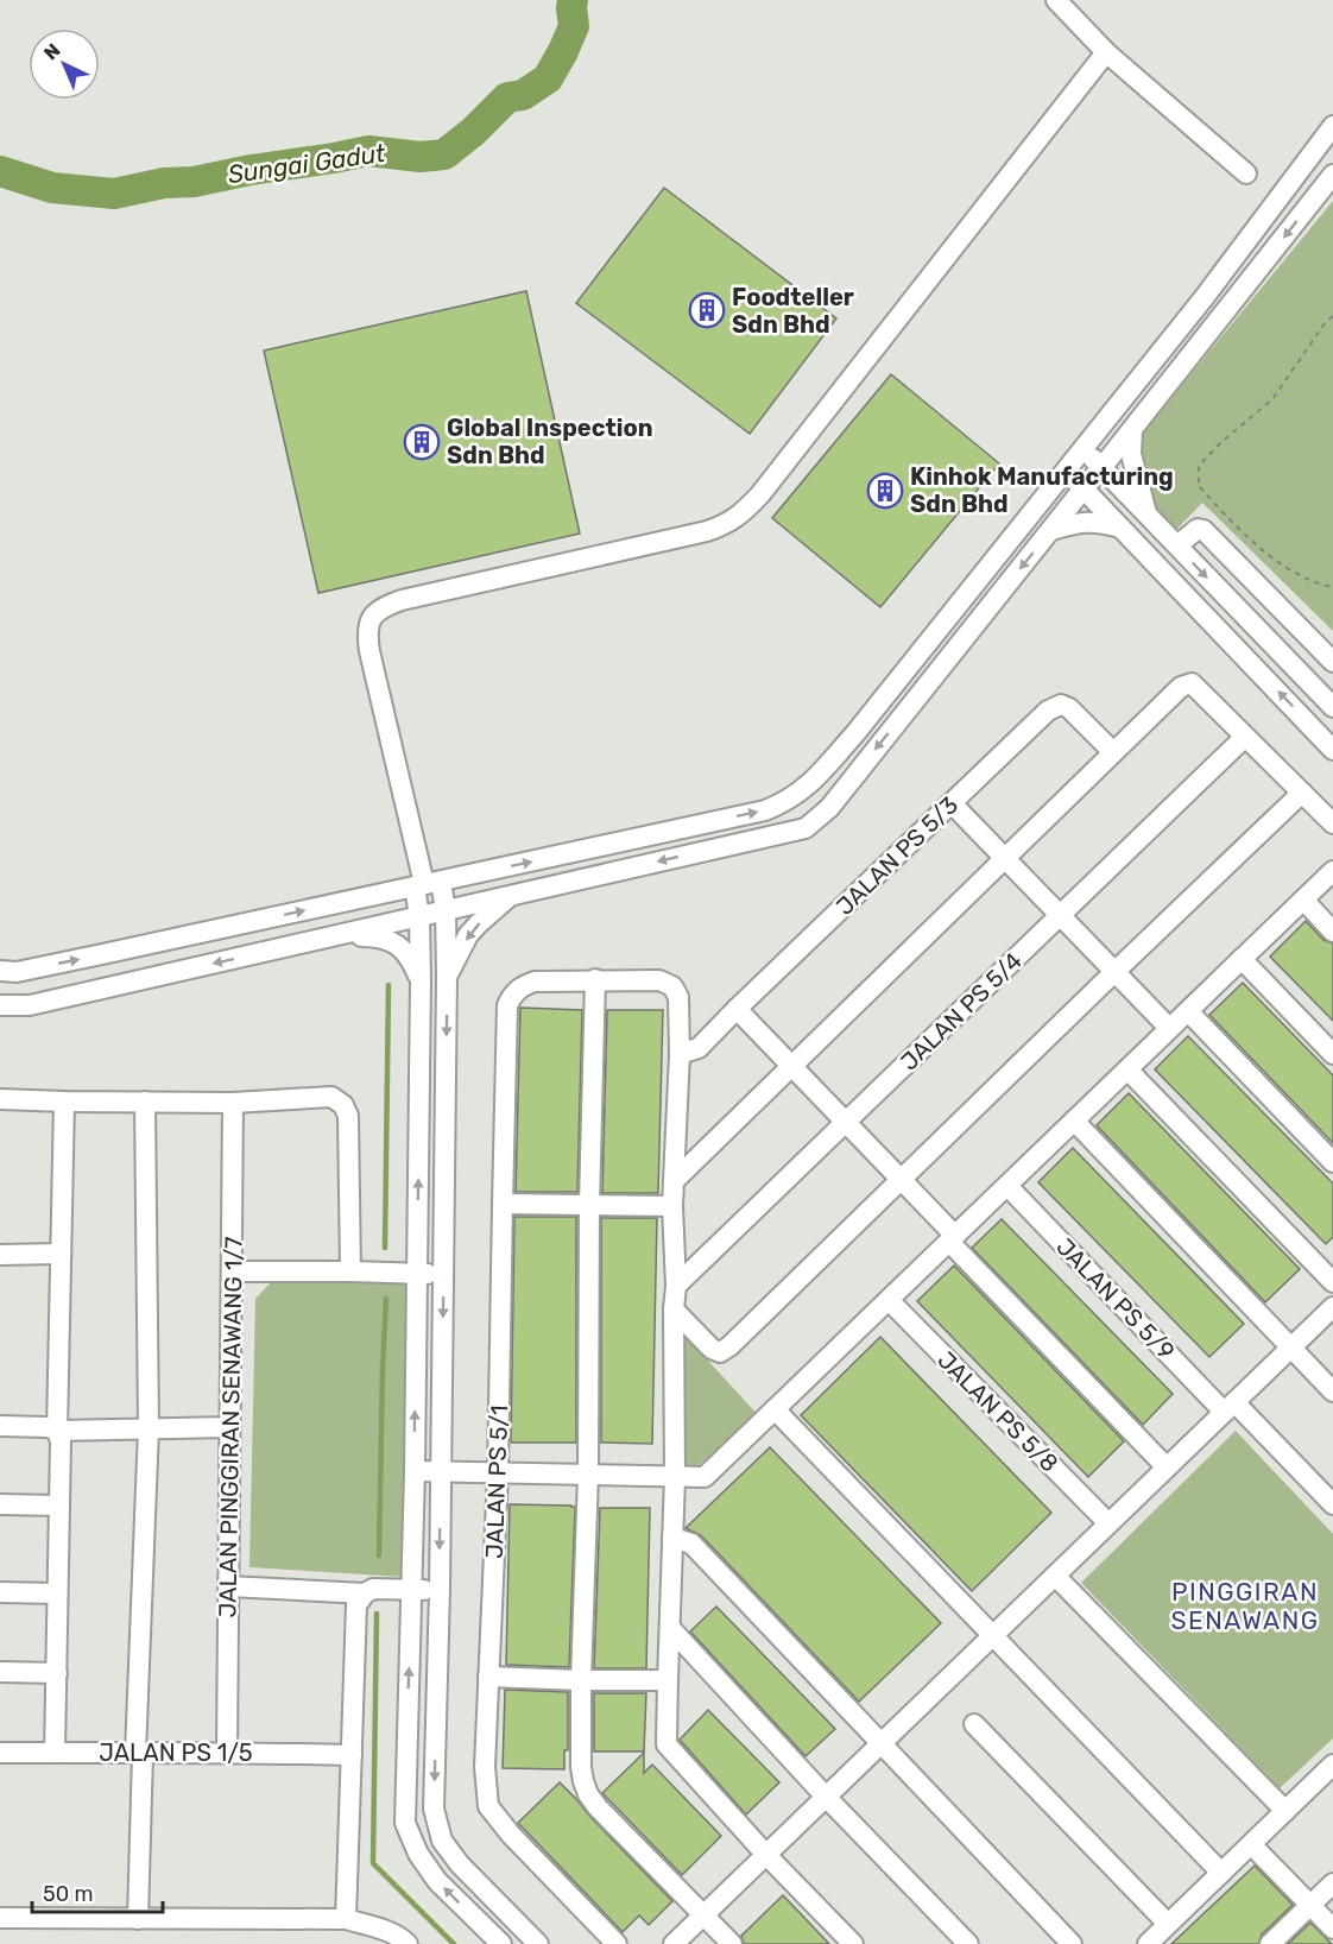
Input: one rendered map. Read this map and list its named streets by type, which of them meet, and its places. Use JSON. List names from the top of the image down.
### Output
{
  "streets": {
    "street": [
      "JALAN PS 5/3",
      "JALAN PS 5/4",
      "JALAN PS 5/9",
      "JALAN PS 5/8",
      "JALAN PINGGIRAN SENAWANG 1/7",
      "JALAN PS 5/1",
      "JALAN PS 1/5"
    ]
  },
  "crossings": [
    ["JALAN PINGGIRAN SENAWANG 1/7", "JALAN PS 1/5"]
  ],
  "districts": ["PINGGIRAN SENAWANG"],
  "water": ["Sungai Gadut"],
  "places": {
    "building": ["Foodteller Sdn Bhd", "Global Inspection Sdn Bhd", "Kinhok Manufacturing Sdn Bhd"]
  },
  "scale_bar": "50 m",
  "north": "top left"
}
